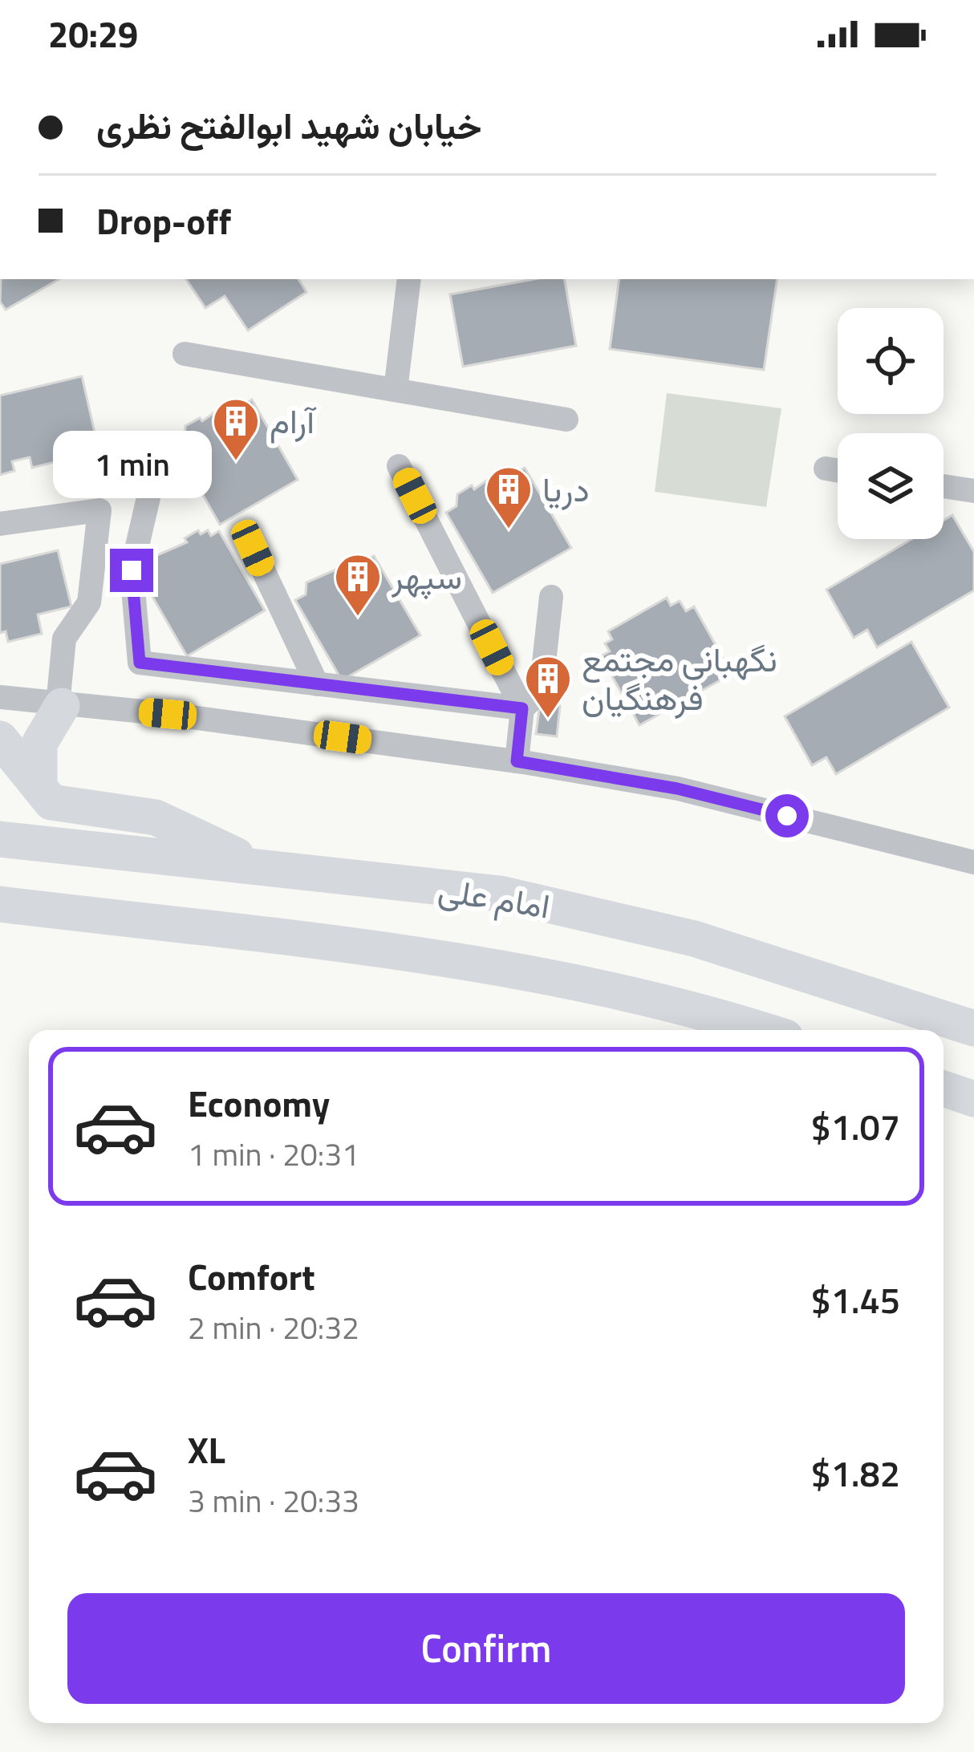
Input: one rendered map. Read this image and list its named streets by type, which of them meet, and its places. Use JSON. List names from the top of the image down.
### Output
{
  "streets": {
    "main road": ["امام علی"]
  },
  "places": {
    "building": [
      "آرام",
      "دریا",
      "سپهر",
      "نگهبانی مجتمع فرهنگیان"
    ]
  },
  "page": {
    "status": "20:29",
    "banner": ["خیابان شهید ابوالفتح نظری", "Drop-off"],
    "bubble": "1 min",
    "list": [
      {
        "name": "Economy",
        "note": "1 min · 20:31",
        "value": "$1.07"
      },
      {
        "name": "Comfort",
        "note": "2 min · 20:32",
        "value": "$1.45"
      },
      {
        "name": "XL",
        "note": "3 min · 20:33",
        "value": "$1.82"
      }
    ],
    "buttons": "Confirm"
  }
}
